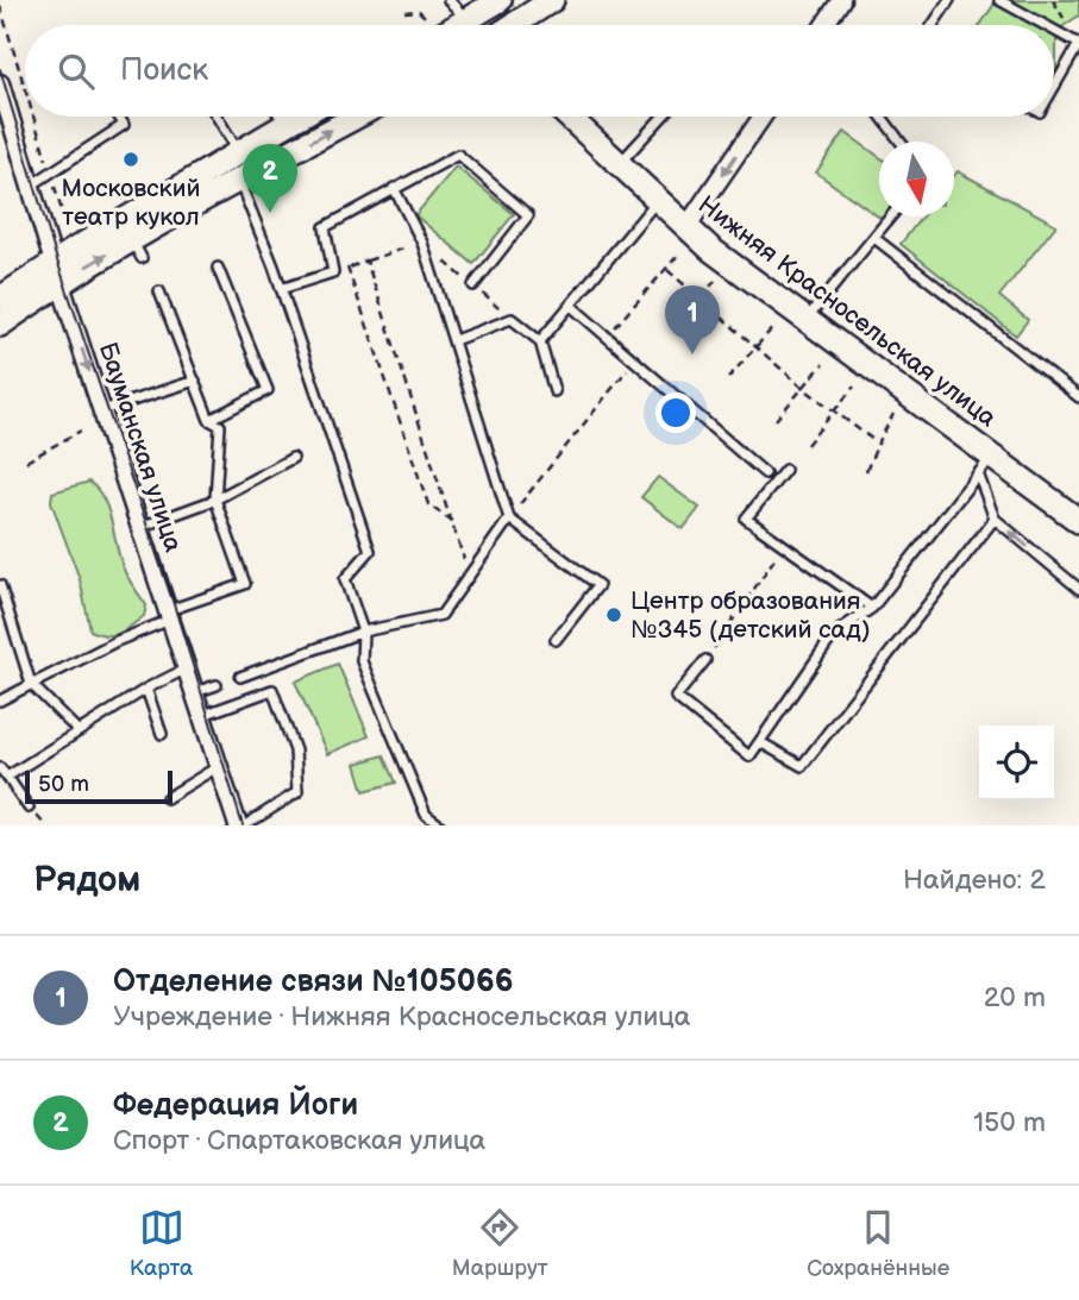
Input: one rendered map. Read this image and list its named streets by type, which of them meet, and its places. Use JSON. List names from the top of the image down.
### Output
{
  "streets": {
    "main road": ["Нижняя Красносельская улица"],
    "street": ["Бауманская улица"]
  },
  "places": ["Московский театр кукол", "Центр образования №345 (детский сад)"],
  "scale_bar": "50 m",
  "north": "bottom",
  "page": {
    "search": "Поиск",
    "pins": ["2", "1"],
    "scale": "50 m",
    "heading": ["Рядом", "Найдено: 2"],
    "list": [
      {
        "mark": "1",
        "name": "Отделение связи №105066",
        "note": "Учреждение · Нижняя Красносельская улица",
        "value": "20 m"
      },
      {
        "mark": "2",
        "name": "Федерация Йоги",
        "note": "Спорт · Спартаковская улица",
        "value": "150 m"
      }
    ],
    "nav": ["Карта", "Маршрут", "Сохранённые"]
  }
}
